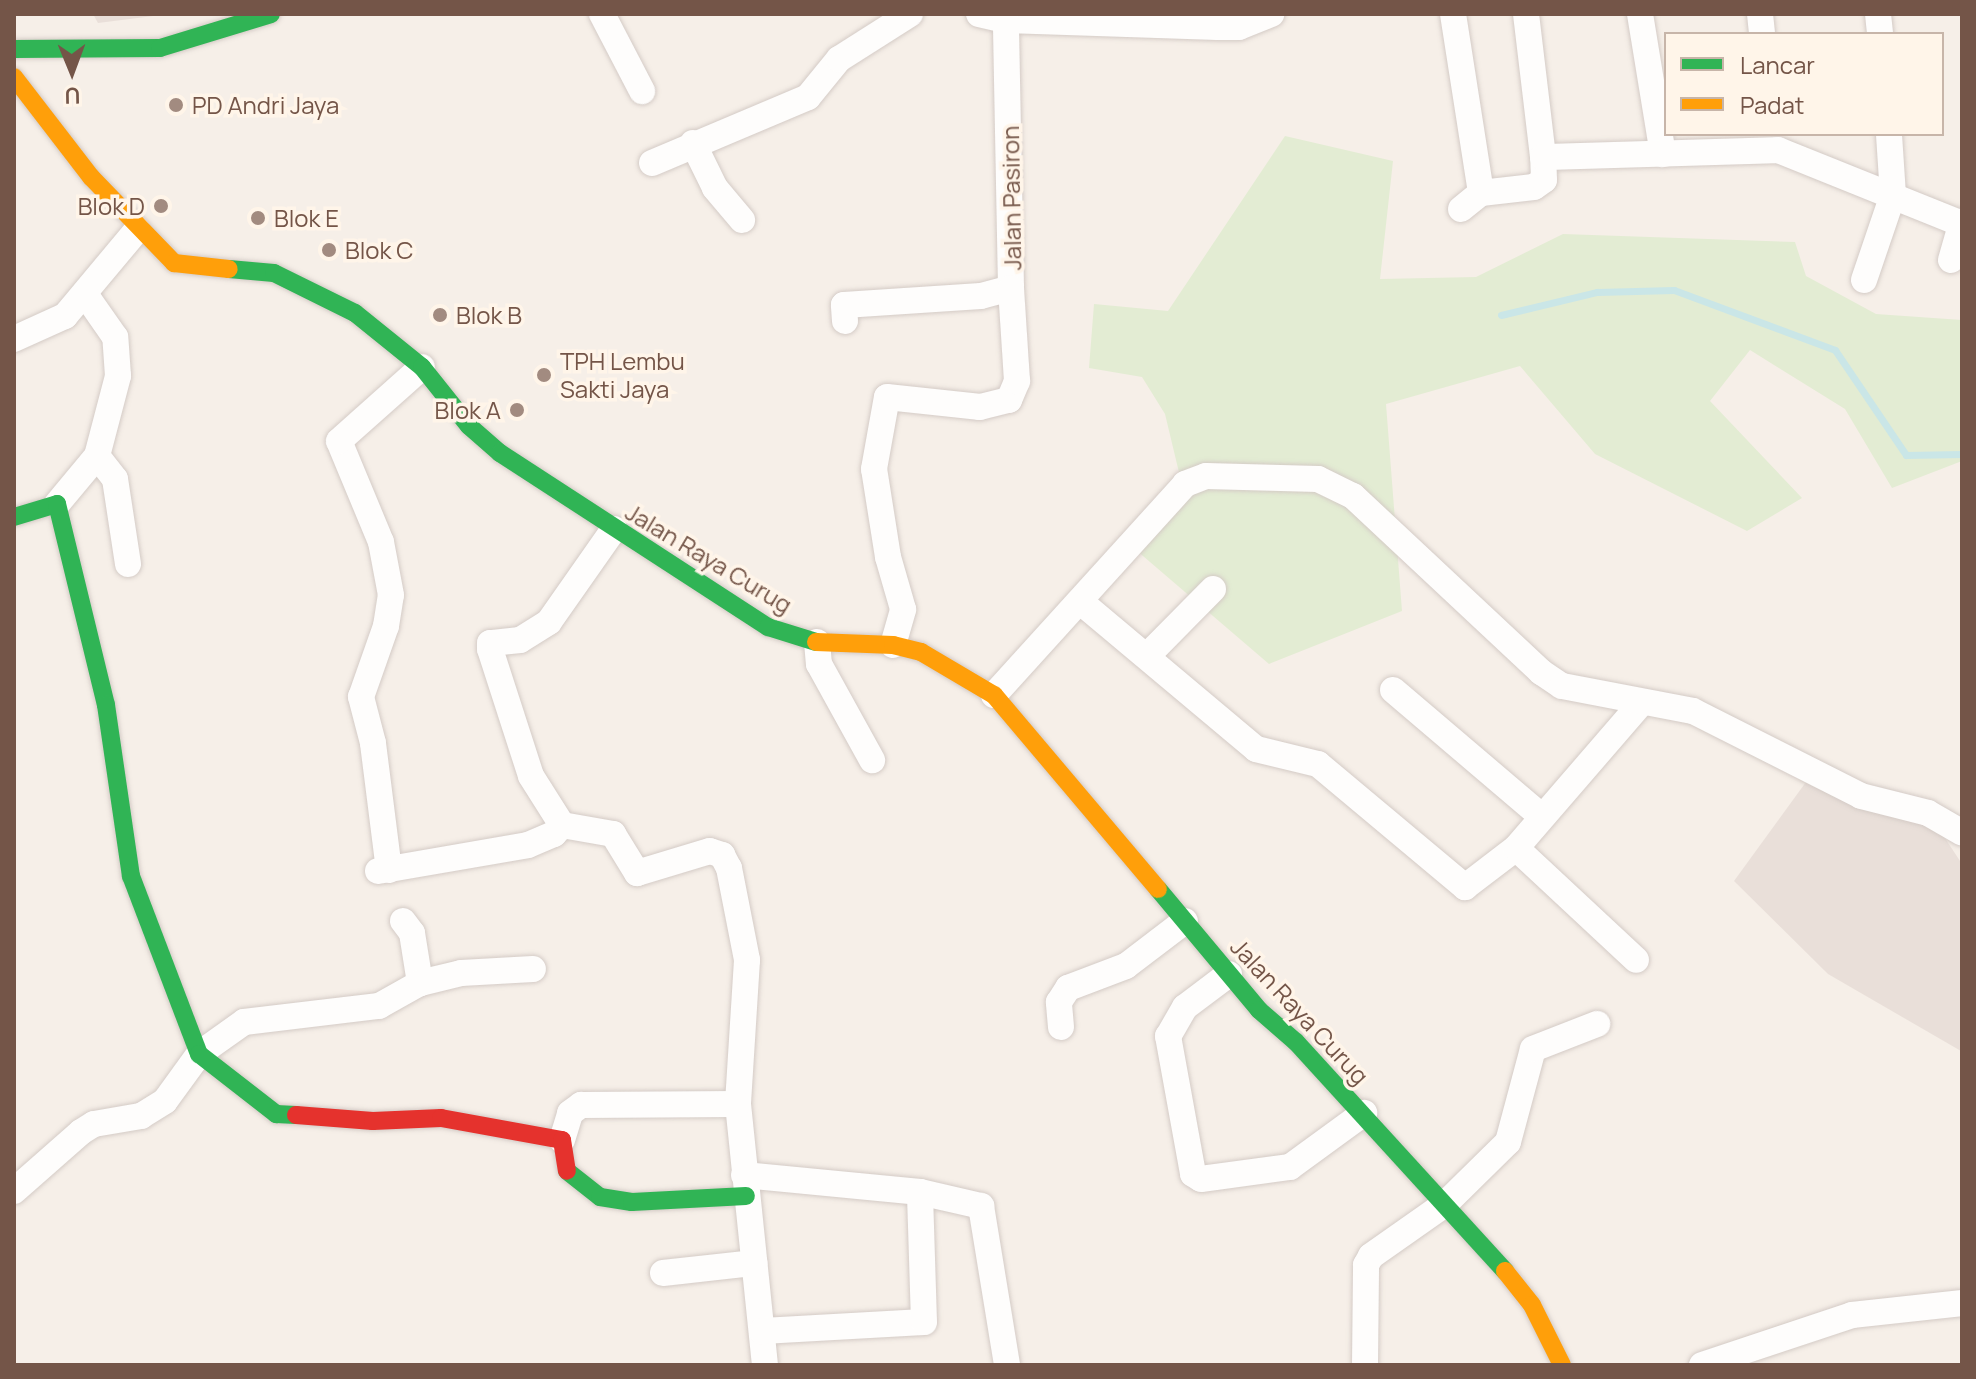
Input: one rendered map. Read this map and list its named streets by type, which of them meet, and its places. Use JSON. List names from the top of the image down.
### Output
{
  "streets": {
    "main road": ["Jalan Raya Curug"],
    "street": ["Jalan Pasiron"]
  },
  "places": [
    "PD Andri Jaya",
    "Blok D",
    "Blok E",
    "Blok C",
    "Blok B",
    "TPH Lembu Sakti Jaya",
    "Blok A"
  ],
  "legend": ["Lancar", "Padat"],
  "north": "bottom"
}
